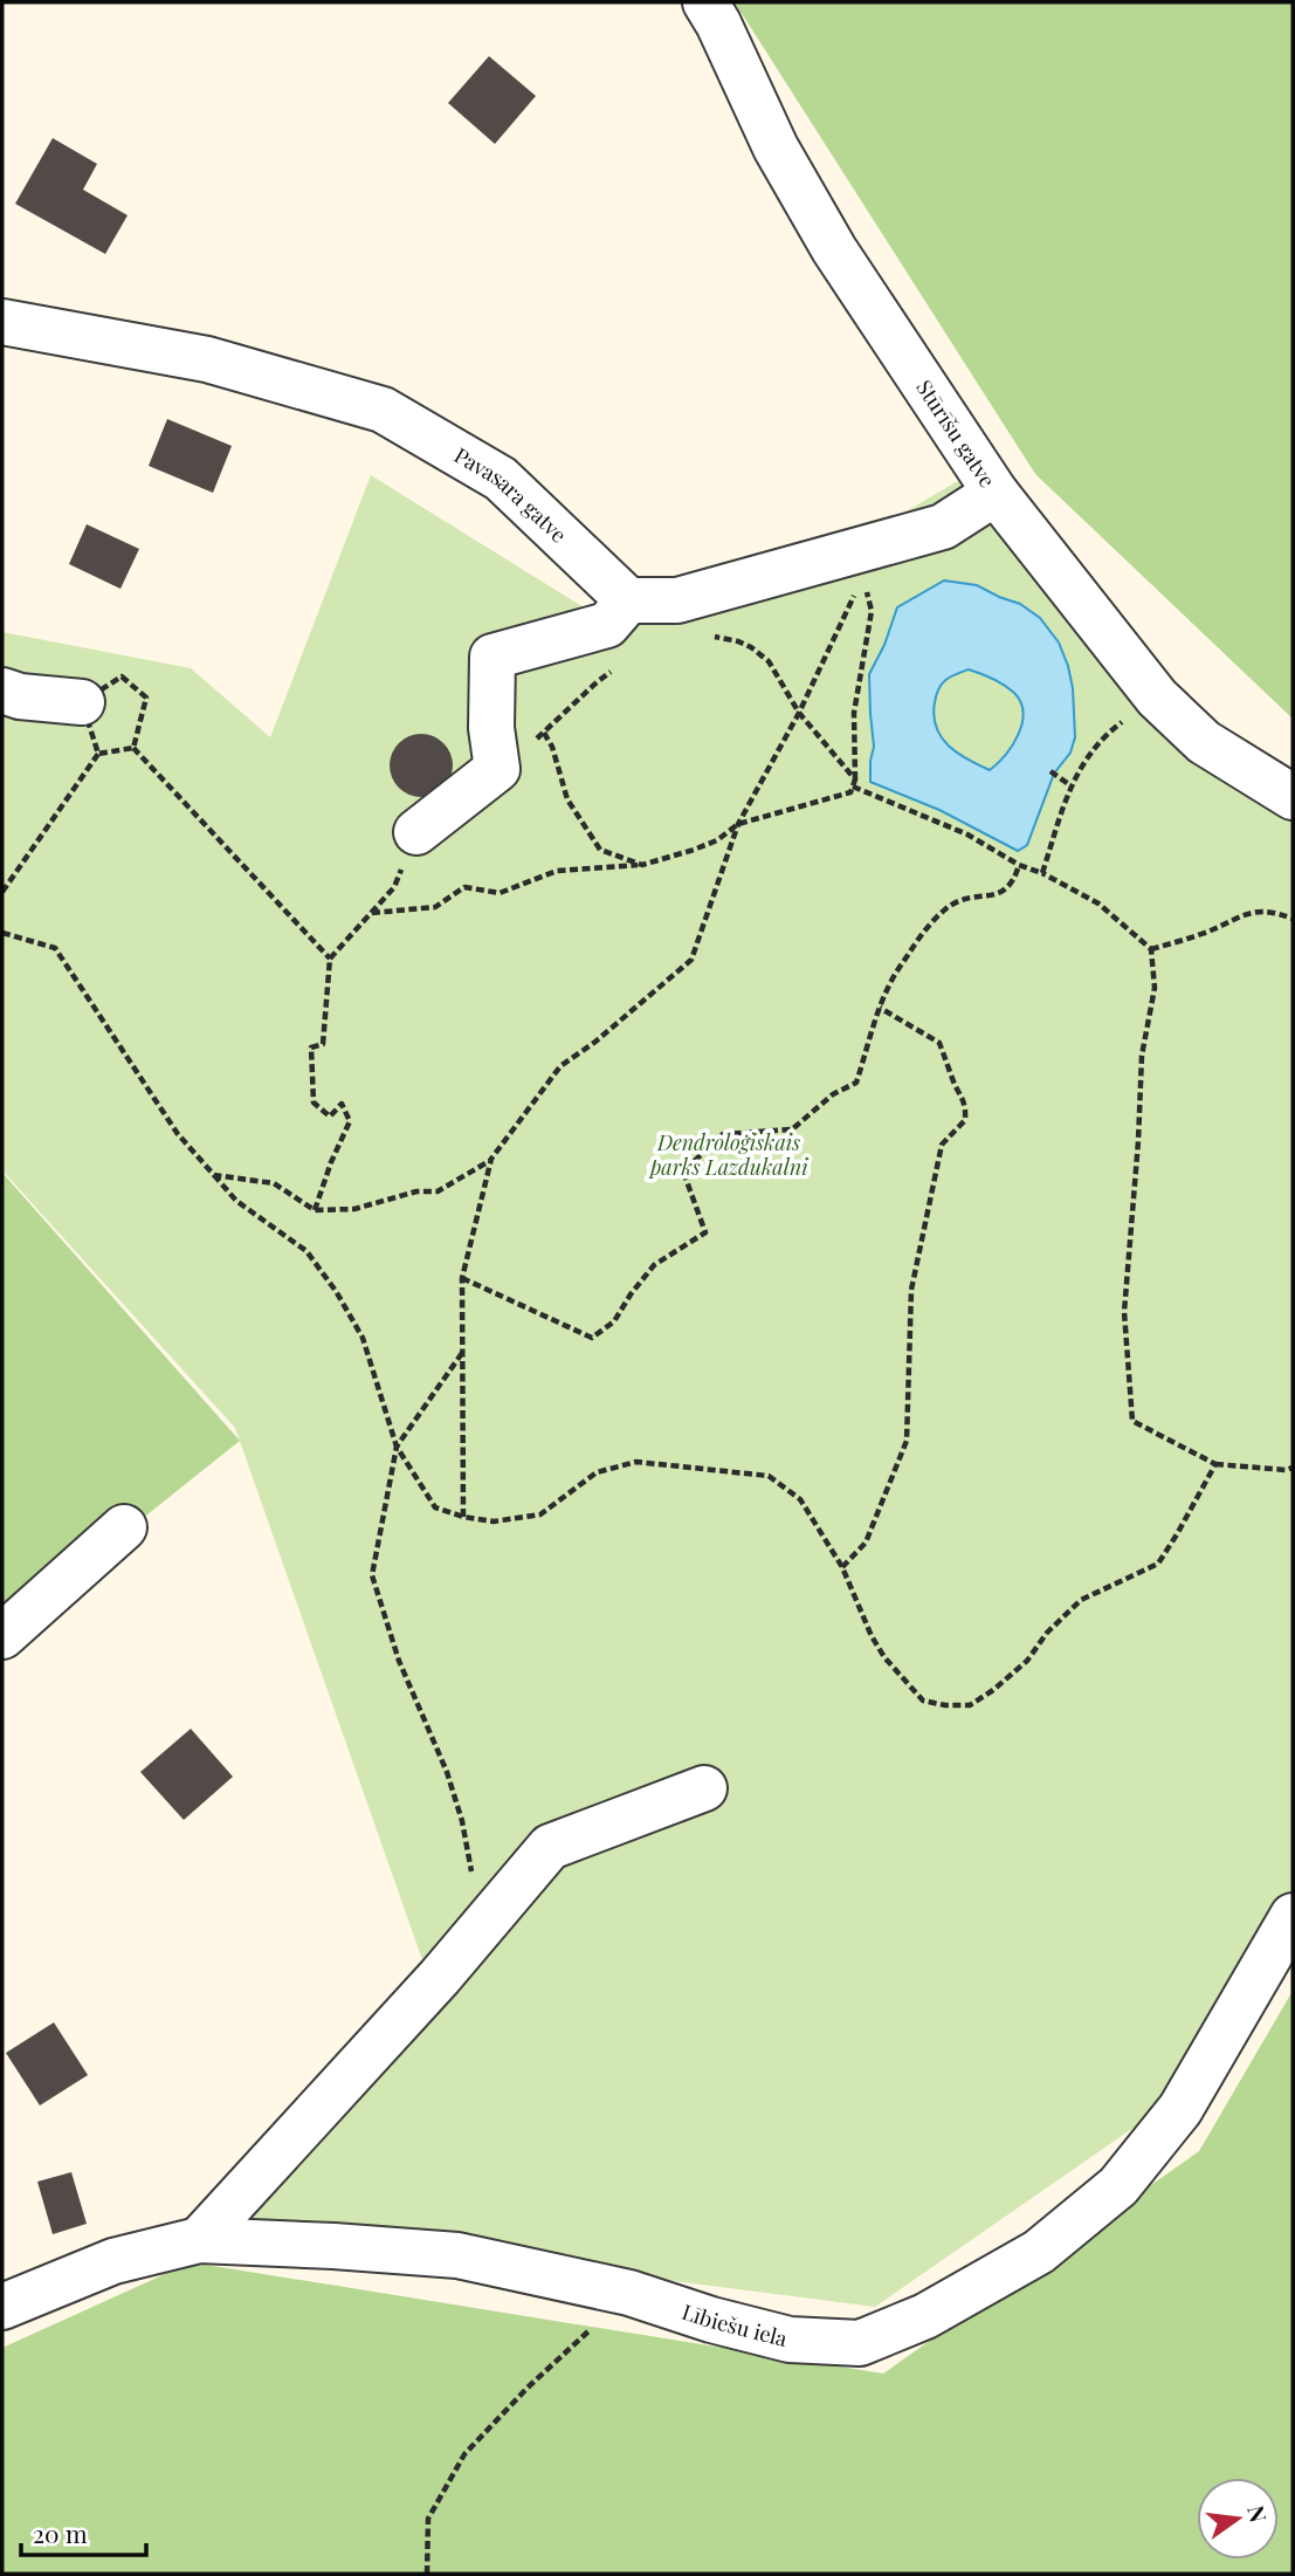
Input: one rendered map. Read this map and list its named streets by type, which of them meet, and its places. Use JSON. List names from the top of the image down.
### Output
{
  "streets": {
    "street": ["Stūrīšu gatve", "Pavasara gatve", "Lībiešu iela"]
  },
  "parks": ["Dendroloģiskais parks Lazdukalni"],
  "scale_bar": "20 m",
  "north": "right"
}
